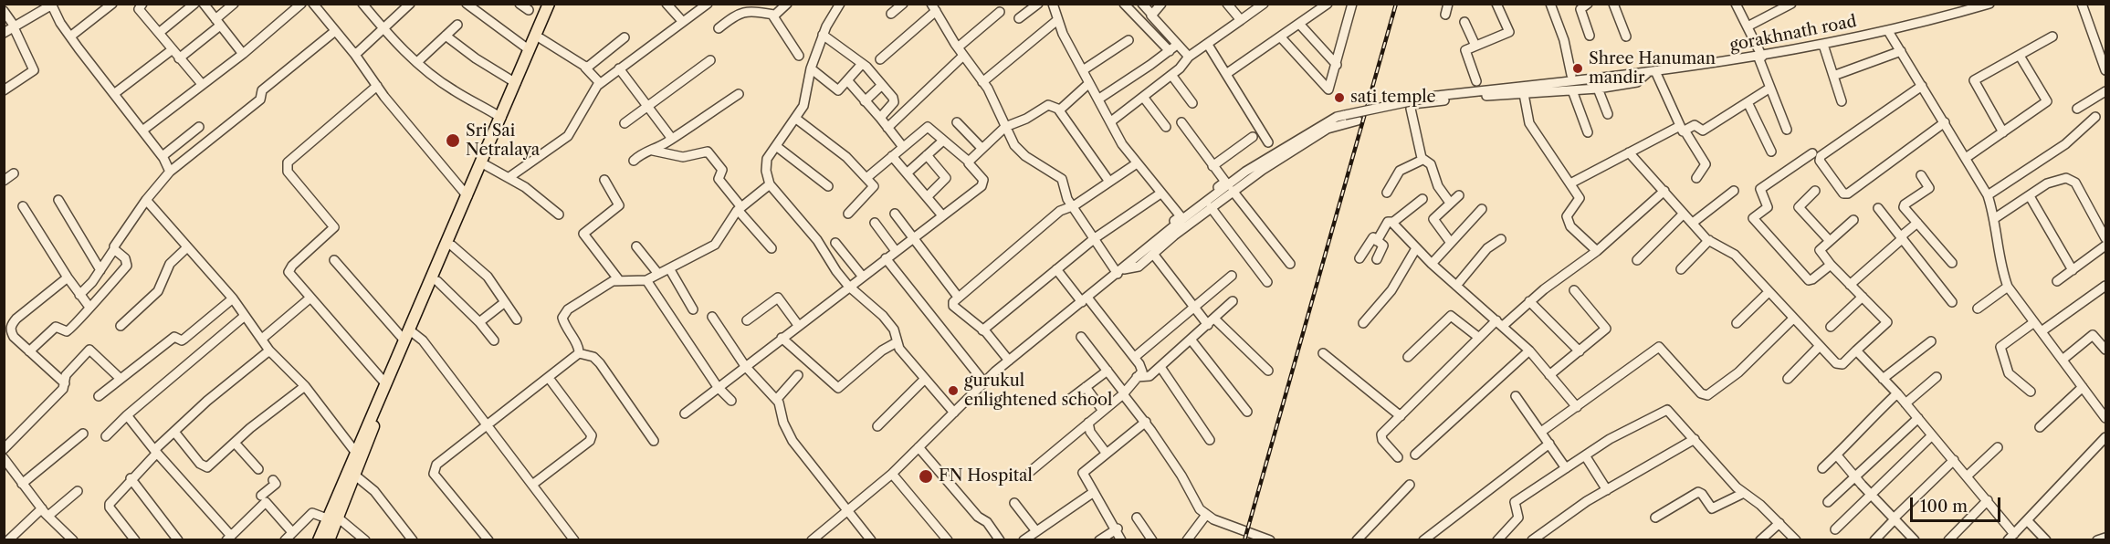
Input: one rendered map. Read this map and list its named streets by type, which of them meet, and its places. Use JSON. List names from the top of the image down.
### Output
{
  "streets": {
    "street": ["gorakhnath road"]
  },
  "places": [
    "Shree Hanuman mandir",
    "sati temple",
    "Sri Sai Netralaya",
    "gurukul enlightened school",
    "FN Hospital"
  ],
  "scale_bar": "100 m"
}
